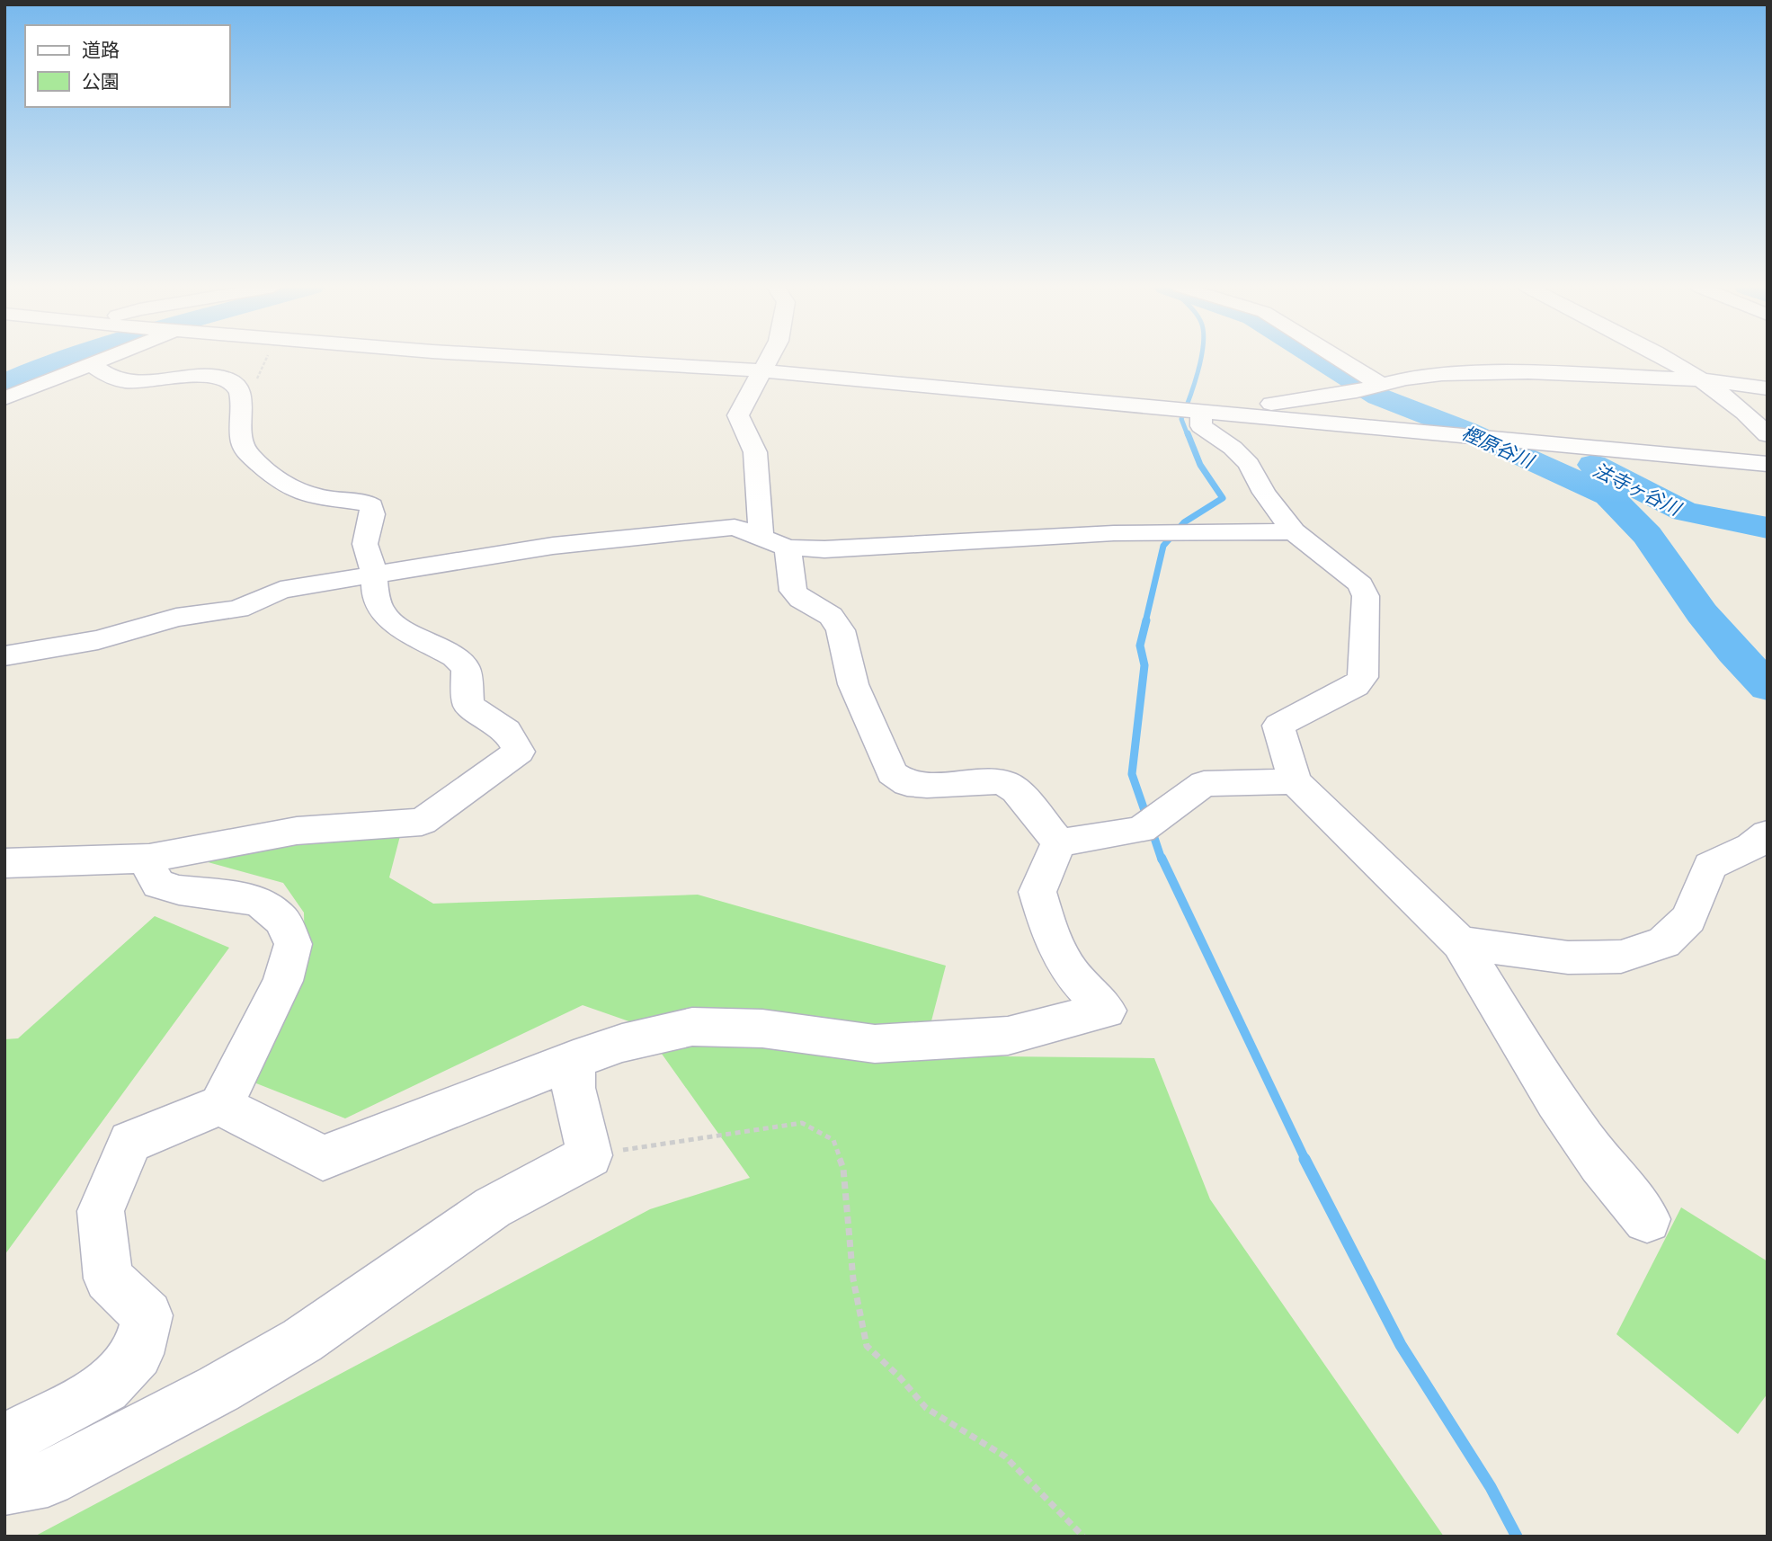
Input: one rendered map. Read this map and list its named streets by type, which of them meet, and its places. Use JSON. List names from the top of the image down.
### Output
{
  "water": ["樫原谷川", "法寺ヶ谷川"],
  "legend": ["道路", "公園"]
}
